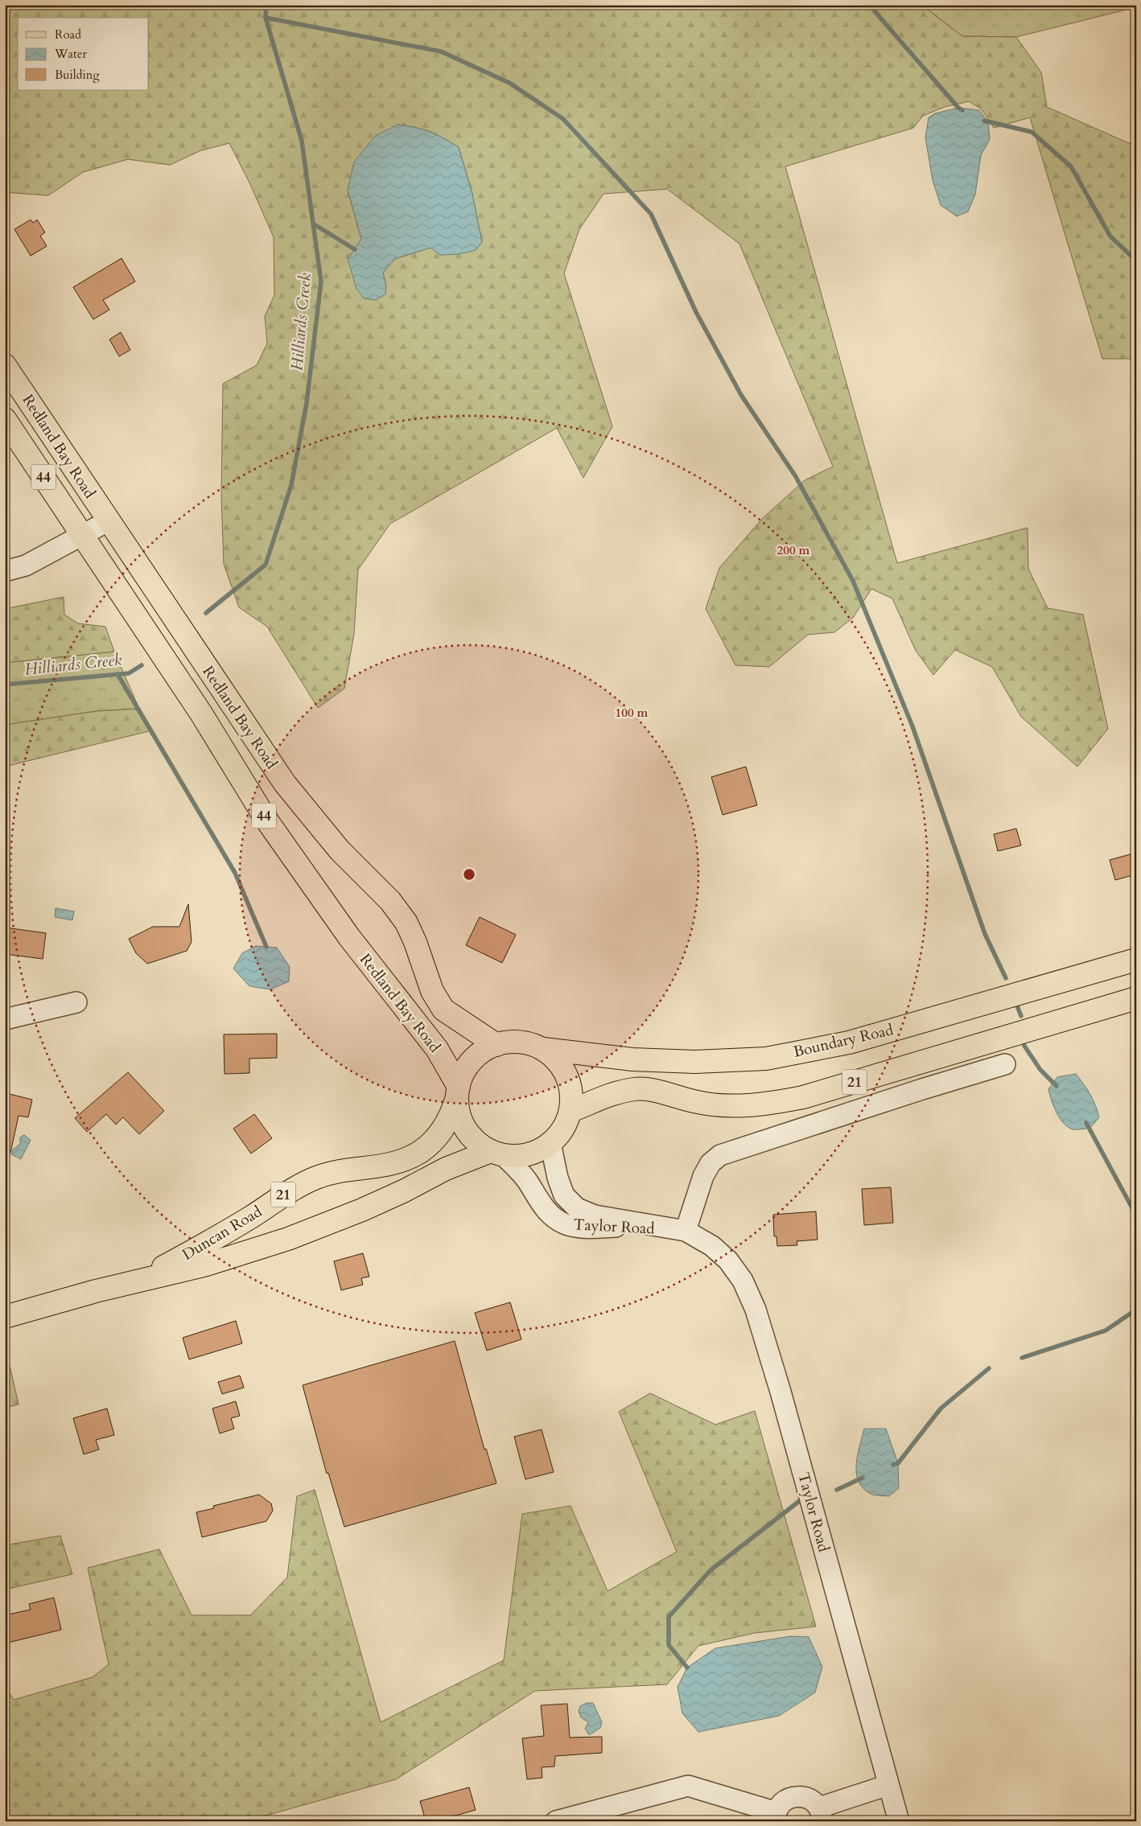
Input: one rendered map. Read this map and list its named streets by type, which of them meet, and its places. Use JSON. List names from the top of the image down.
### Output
{
  "streets": {
    "main road": [
      "Redland Bay Road",
      "44",
      "Boundary Road",
      "21",
      "Duncan Road"
    ],
    "street": ["Taylor Road"]
  },
  "crossings": [
    ["Redland Bay Road", "Boundary Road"],
    ["Redland Bay Road", "21"],
    ["Redland Bay Road", "Taylor Road"],
    ["Redland Bay Road", "Duncan Road"],
    ["Boundary Road", "21"],
    ["Boundary Road", "Taylor Road"],
    ["Boundary Road", "Duncan Road"],
    ["21", "Taylor Road"],
    ["21", "Duncan Road"],
    ["Taylor Road", "Duncan Road"]
  ],
  "water": ["Hilliards Creek"],
  "legend": ["Road", "Water", "Building"],
  "rings": ["200 m", "100 m"]
}
